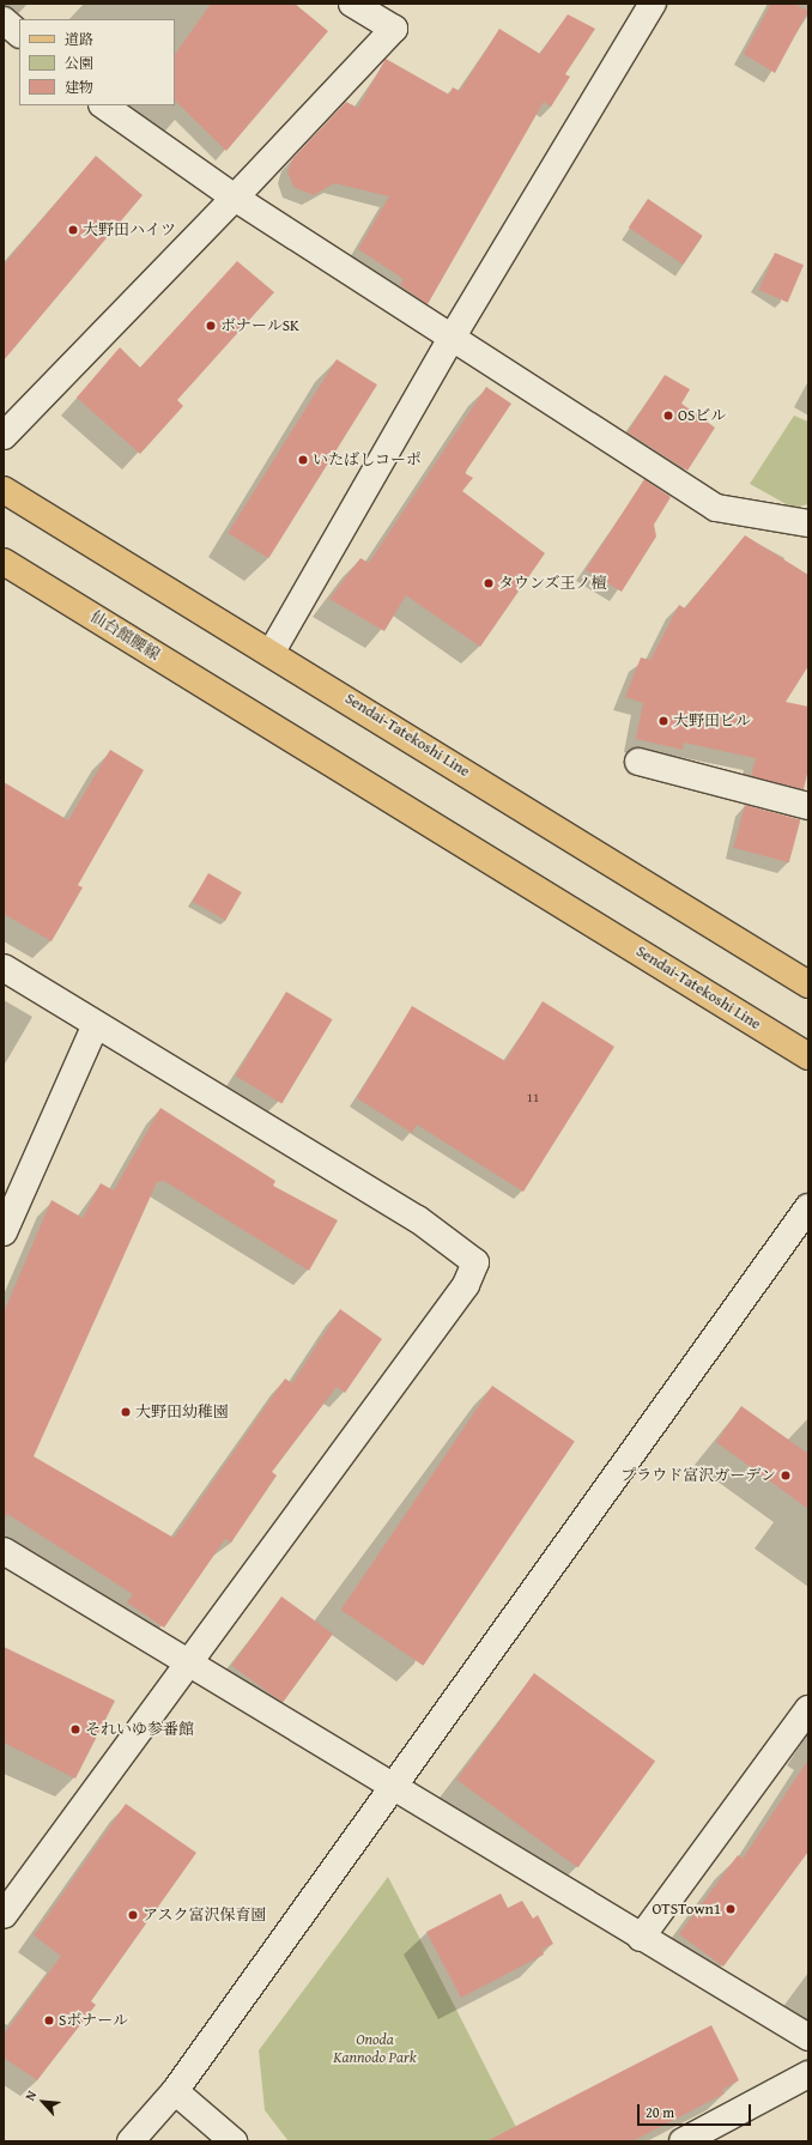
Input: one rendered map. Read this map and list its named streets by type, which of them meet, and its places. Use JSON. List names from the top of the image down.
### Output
{
  "streets": {
    "main road": ["Sendai-Tatekoshi Line"]
  },
  "parks": ["Onoda Kannodo Park"],
  "places": [
    "大野田ハイツ",
    "ボナールSK",
    "OSビル",
    "いたばしコーポ",
    "タウンズ王ノ檀",
    "大野田ビル",
    "大野田幼稚園",
    "プラウド富沢ガーデン",
    "それいゆ参番館",
    "OTSTown1",
    "アスク富沢保育園",
    "Sボナール"
  ],
  "house_numbers": ["11"],
  "legend": ["道路", "公園", "建物"],
  "scale_bar": "20 m",
  "north": "top left"
}
